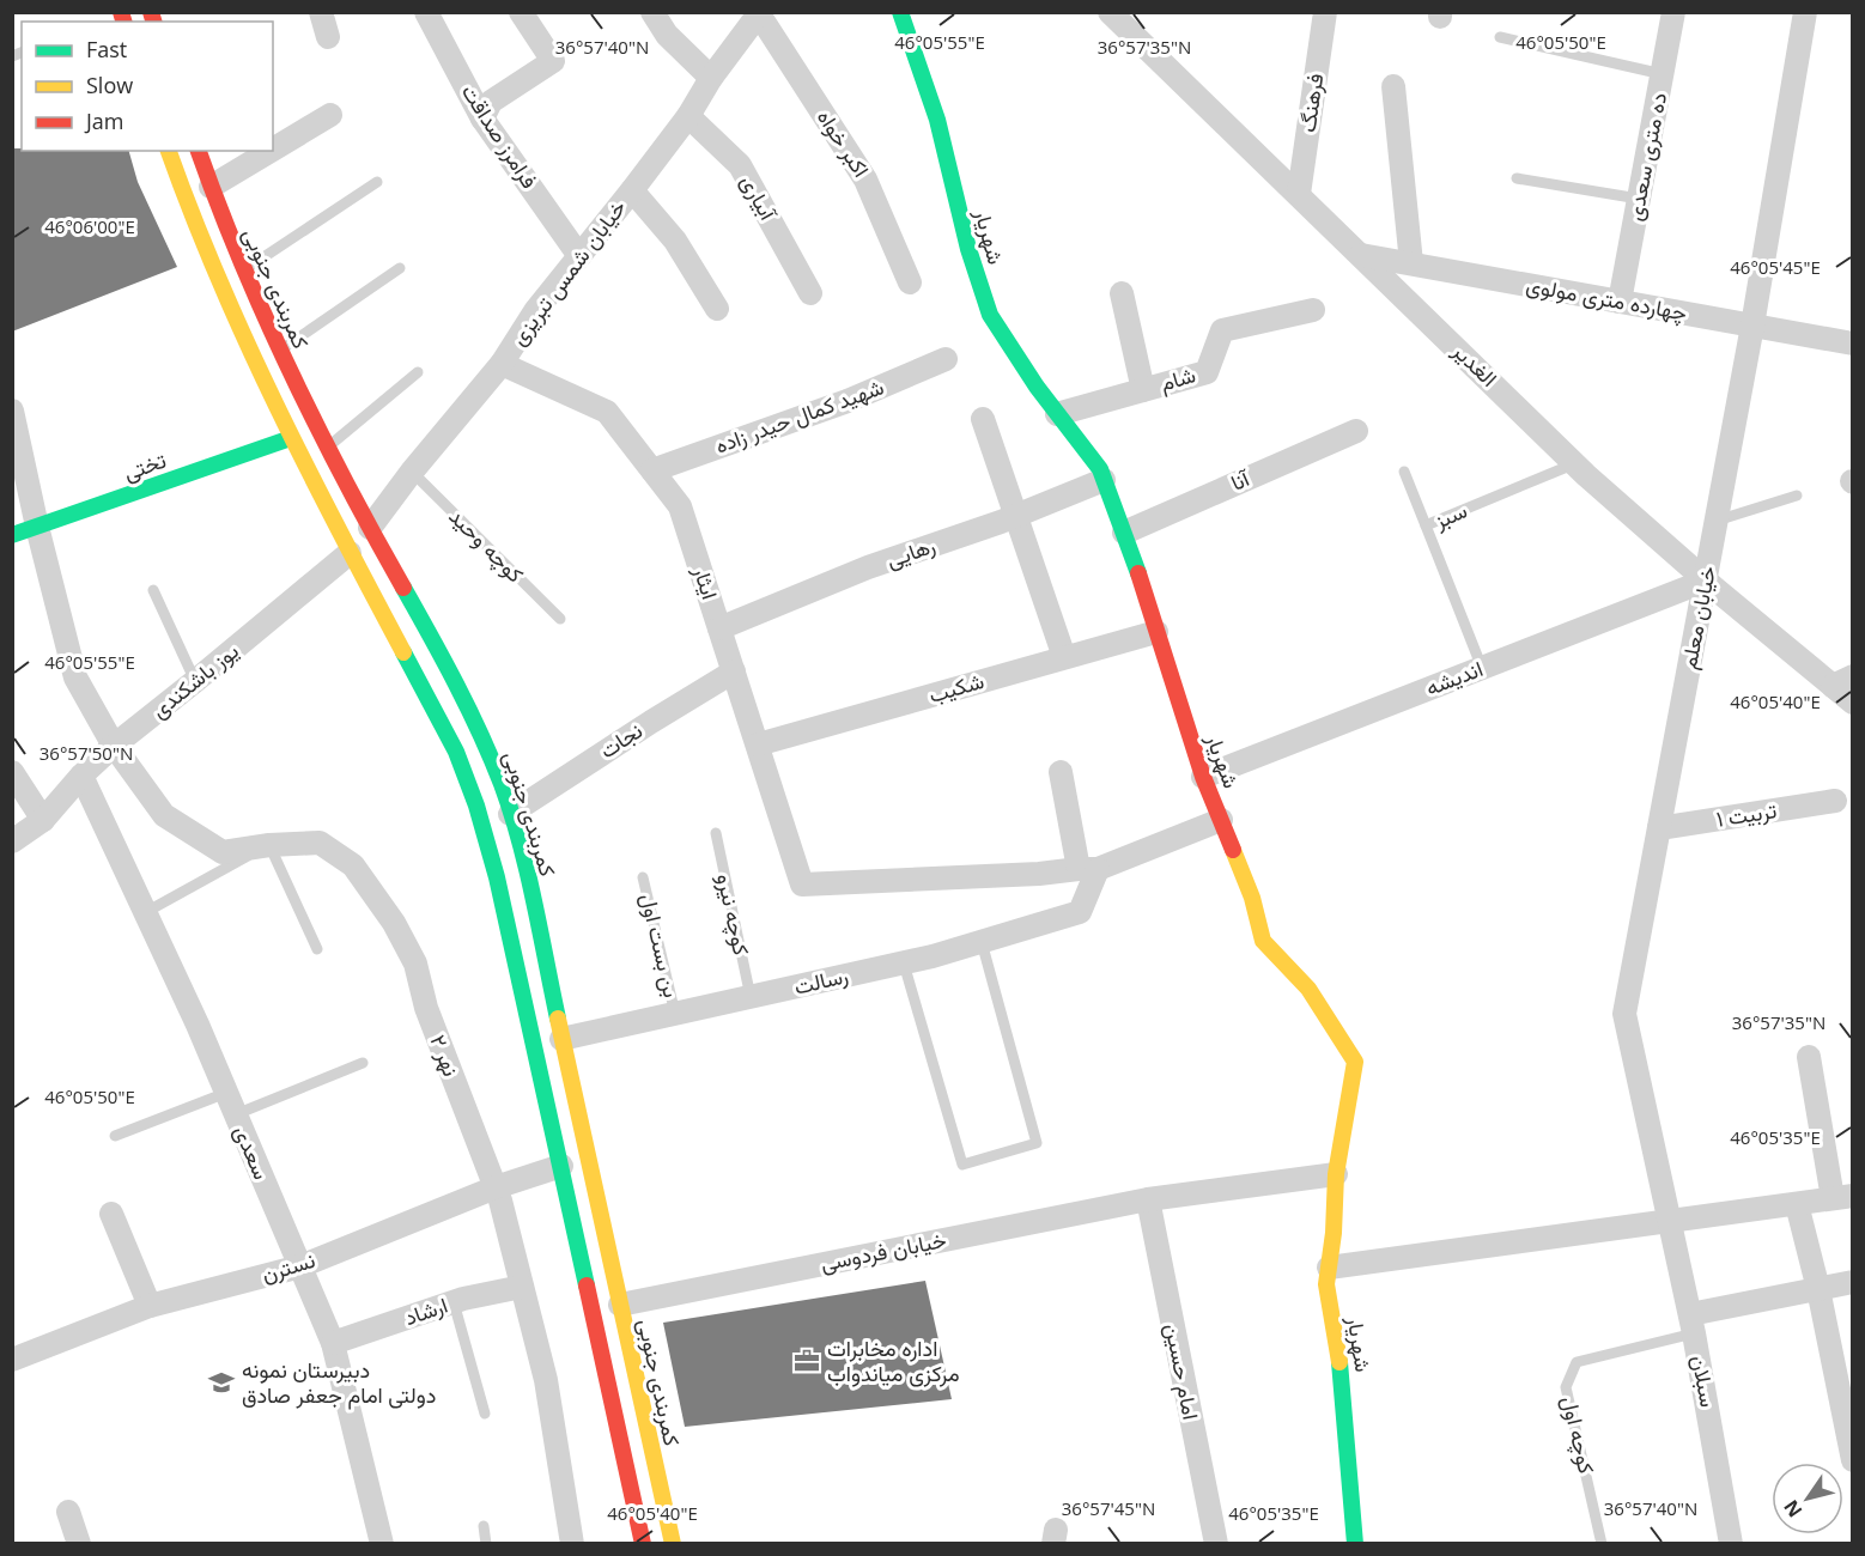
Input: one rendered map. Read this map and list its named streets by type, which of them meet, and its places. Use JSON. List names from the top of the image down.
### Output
{
  "streets": {
    "main road": ["شهریار", "کمربندی جنوبی", "تختی"],
    "street": [
      "فرهنگ",
      "فرامرز صداقت",
      "اکبر خواه",
      "ده متری سعدی",
      "آبیاری",
      "خیابان شمس تبریزی",
      "چهارده متری مولوی",
      "الغدیر",
      "شام",
      "شهید کمال حیدر زاده",
      "آنا",
      "رهایی",
      "ایثار",
      "خیابان معلم",
      "اندیشه",
      "یوز باشکندی",
      "شکیب",
      "نجات",
      "تربیت ۱",
      "رسالت",
      "نهر ۲",
      "سعدی",
      "خیابان فردوسی",
      "نسترن",
      "ارشاد",
      "امام حسین",
      "سبلان"
    ],
    "lane": [
      "سبز",
      "کوچه وحید",
      "کوچه نیرو",
      "بن بست اول",
      "کوچه اول"
    ]
  },
  "crossings": [
    ["فرهنگ", "الغدیر"],
    ["فرامرز صداقت", "خیابان شمس تبریزی"],
    ["اکبر خواه", "خیابان شمس تبریزی"],
    ["ده متری سعدی", "چهارده متری مولوی"],
    ["آبیاری", "خیابان شمس تبریزی"],
    ["شهریار", "شام"],
    ["شهریار", "آنا"],
    ["شهریار", "رهایی"],
    ["شهریار", "اندیشه"],
    ["شهریار", "شکیب"],
    ["شهریار", "خیابان فردوسی"],
    ["خیابان شمس تبریزی", "کمربندی جنوبی"],
    ["خیابان شمس تبریزی", "کوچه وحید"],
    ["خیابان شمس تبریزی", "ایثار"],
    ["کمربندی جنوبی", "نجات"],
    ["کمربندی جنوبی", "رسالت"],
    ["کمربندی جنوبی", "خیابان فردوسی"],
    ["چهارده متری مولوی", "الغدیر"],
    ["چهارده متری مولوی", "خیابان معلم"],
    ["الغدیر", "سبز"],
    ["الغدیر", "خیابان معلم"],
    ["الغدیر", "اندیشه"],
    ["شهید کمال حیدر زاده", "ایثار"],
    ["تختی", "نهر ۲"],
    ["سبز", "اندیشه"],
    ["رهایی", "ایثار"],
    ["ایثار", "شکیب"],
    ["ایثار", "نجات"],
    ["ایثار", "رسالت"],
    ["خیابان معلم", "اندیشه"],
    ["خیابان معلم", "تربیت ۱"],
    ["خیابان معلم", "سبلان"],
    ["یوز باشکندی", "نهر ۲"],
    ["یوز باشکندی", "سعدی"],
    ["کوچه نیرو", "رسالت"],
    ["بن بست اول", "رسالت"],
    ["نهر ۲", "نسترن"],
    ["نهر ۲", "ارشاد"],
    ["سعدی", "نسترن"],
    ["سعدی", "ارشاد"],
    ["خیابان فردوسی", "امام حسین"],
    ["سبلان", "کوچه اول"]
  ],
  "places": {
    "office": ["اداره مخابرات مرکزی میاندواب"],
    "school or university": ["دبیرستان نمونه دولتی امام جعفر صادق"]
  },
  "legend": ["Fast", "Slow", "Jam"],
  "north": "bottom left",
  "coordinates": [
    "46°05'50\"E",
    "46°05'55\"E",
    "36°57'40\"N",
    "36°57'35\"N",
    "46°06'00\"E",
    "46°05'45\"E",
    "46°05'40\"E",
    "36°57'50\"N",
    "46°05'35\"E",
    "36°57'45\"N"
  ]
}
